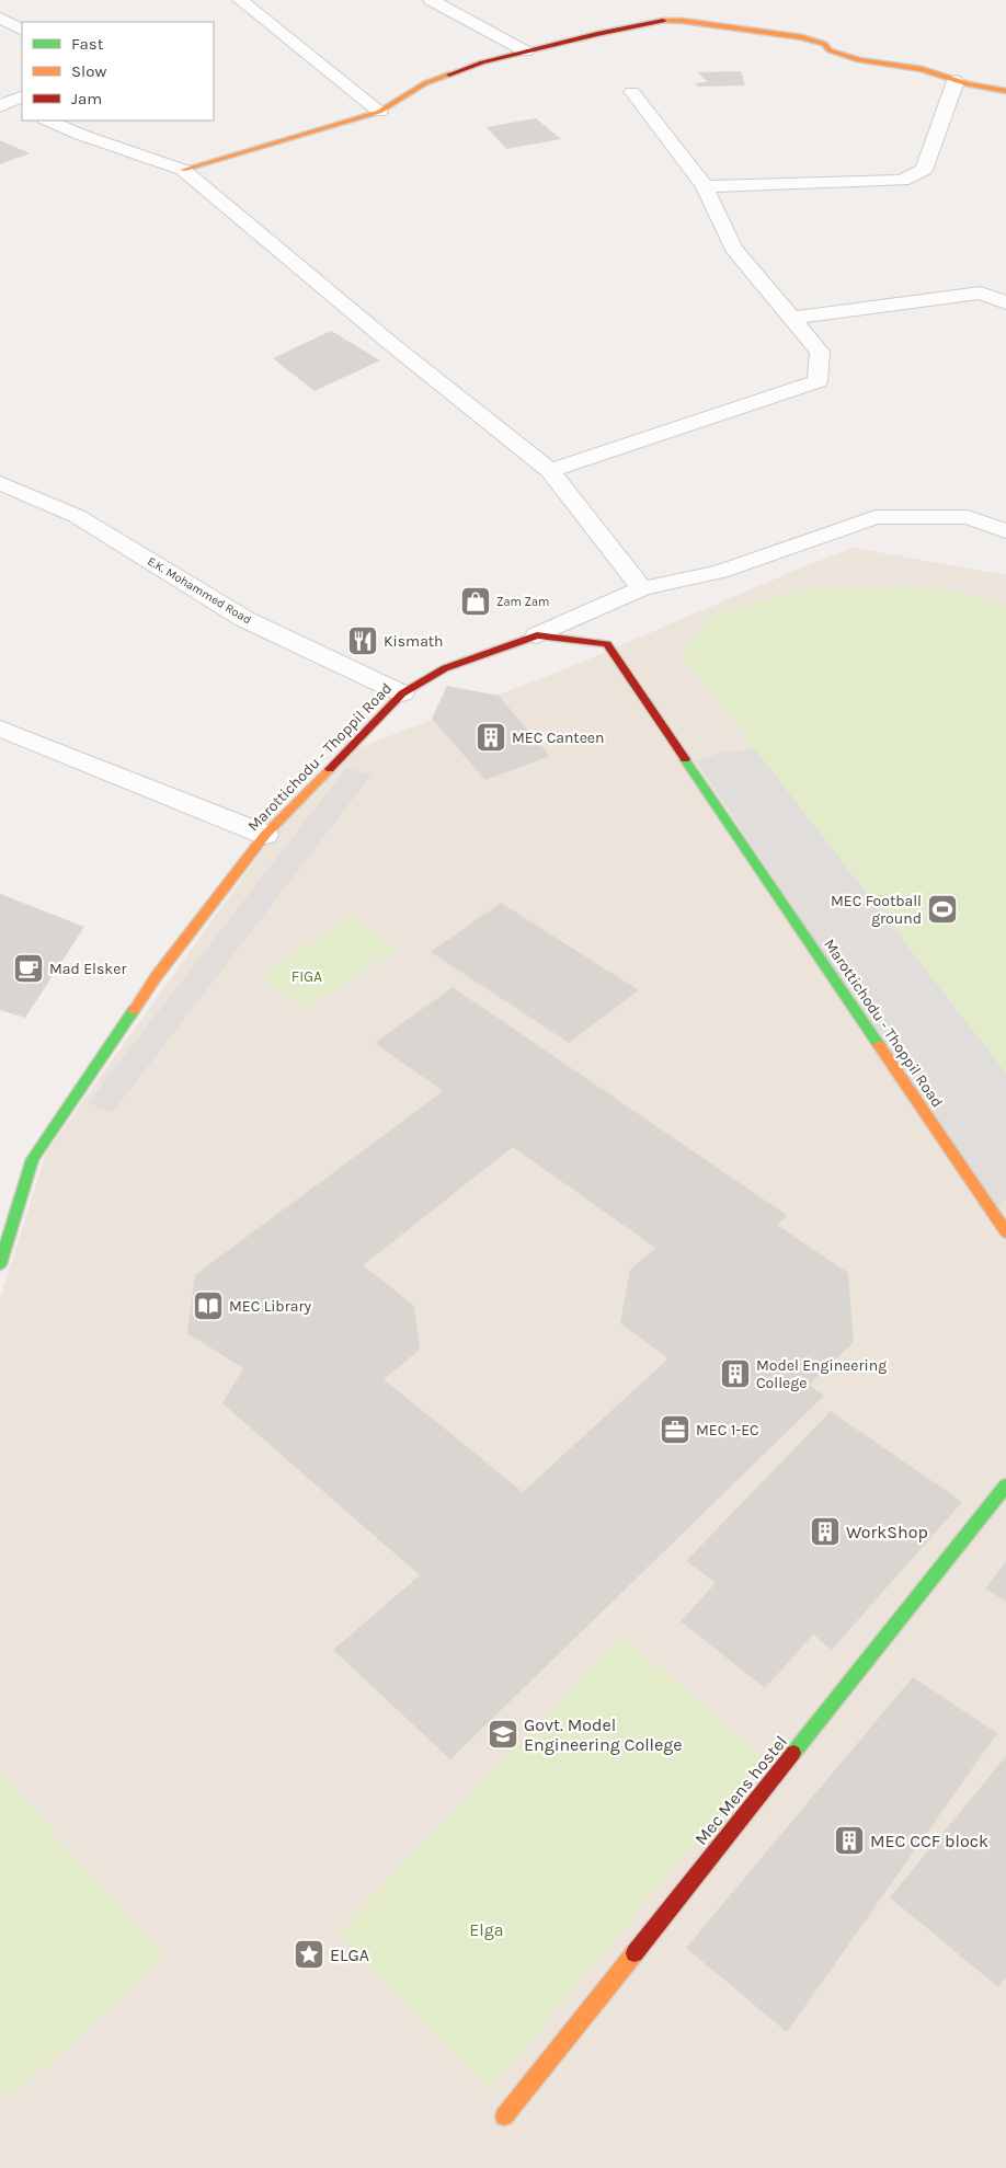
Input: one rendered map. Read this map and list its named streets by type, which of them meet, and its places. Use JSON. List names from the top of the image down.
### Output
{
  "streets": {
    "street": ["E.K. Mohammed Road", "Marottichodu - Thoppil Road", "Mec Mens hostel"]
  },
  "crossings": [
    ["E.K. Mohammed Road", "Marottichodu - Thoppil Road"]
  ],
  "parks": ["FIGA", "Elga"],
  "places": {
    "shop": ["Zam Zam"],
    "restaurant": ["Kismath"],
    "building": [
      "MEC Canteen",
      "Model Engineering College",
      "WorkShop",
      "MEC CCF block"
    ],
    "sports": ["MEC Football ground"],
    "cafe": ["Mad Elsker"],
    "library": ["MEC Library"],
    "office": ["MEC 1-EC"],
    "school or university": ["Govt. Model Engineering College"],
    "place": ["ELGA"]
  },
  "legend": ["Fast", "Slow", "Jam"]
}
